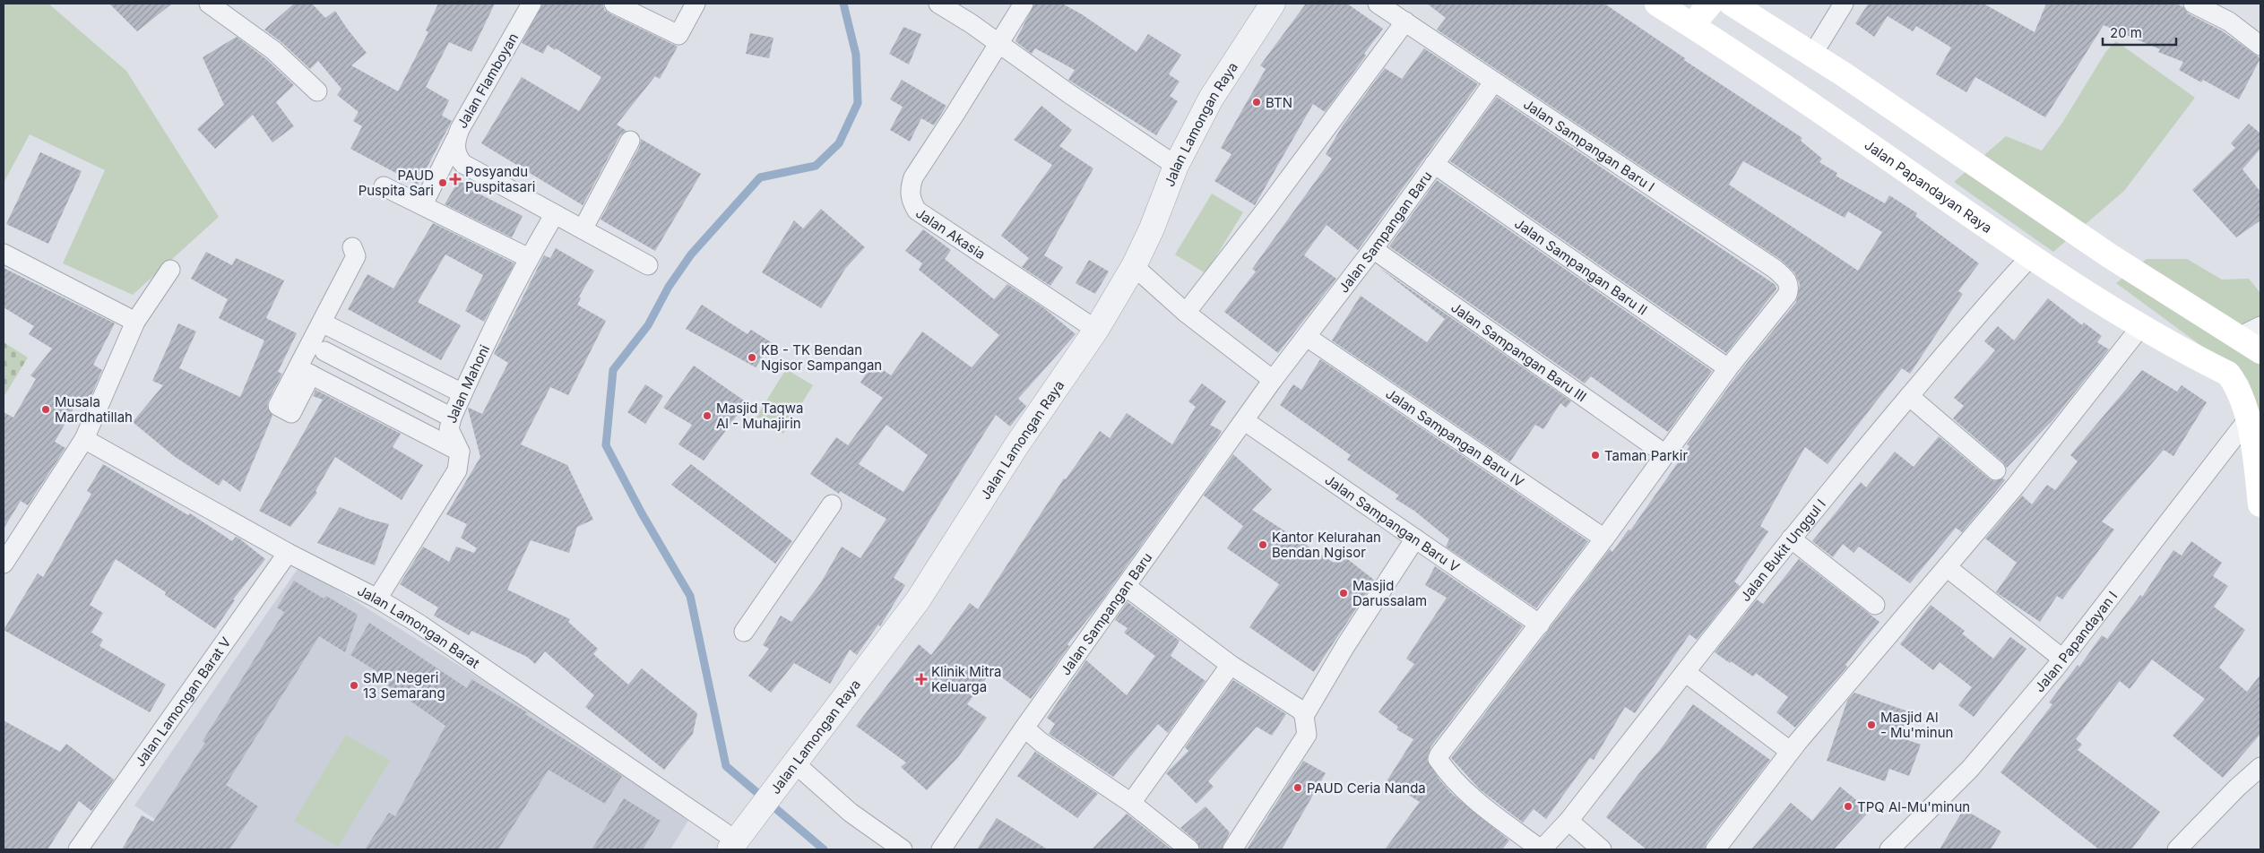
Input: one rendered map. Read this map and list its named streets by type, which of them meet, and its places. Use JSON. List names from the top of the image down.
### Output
{
  "streets": {
    "main road": ["Jalan Papandayan Raya"],
    "street": [
      "Jalan Flamboyan",
      "Jalan Lamongan Raya",
      "Jalan Sampangan Baru I",
      "Jalan Akasia",
      "Jalan Sampangan Baru",
      "Jalan Sampangan Baru II",
      "Jalan Sampangan Baru III",
      "Jalan Mahoni",
      "Jalan Sampangan Baru IV",
      "Jalan Sampangan Baru V",
      "Jalan Bukit Unggul I",
      "Jalan Lamongan Barat",
      "Jalan Papandayan I",
      "Jalan Lamongan Barat V"
    ]
  },
  "crossings": [
    ["Jalan Flamboyan", "Jalan Mahoni"],
    ["Jalan Lamongan Raya", "Jalan Akasia"],
    ["Jalan Lamongan Raya", "Jalan Lamongan Barat"],
    ["Jalan Sampangan Baru I", "Jalan Sampangan Baru"],
    ["Jalan Sampangan Baru I", "Jalan Sampangan Baru II"],
    ["Jalan Papandayan Raya", "Jalan Bukit Unggul I"],
    ["Jalan Papandayan Raya", "Jalan Papandayan I"],
    ["Jalan Sampangan Baru", "Jalan Sampangan Baru II"],
    ["Jalan Sampangan Baru", "Jalan Sampangan Baru III"],
    ["Jalan Sampangan Baru", "Jalan Sampangan Baru IV"],
    ["Jalan Sampangan Baru", "Jalan Sampangan Baru V"],
    ["Jalan Lamongan Barat", "Jalan Lamongan Barat V"]
  ],
  "places": {
    "other": [
      "BTN",
      "PAUD Puspita Sari",
      "KB - TK Bendan Ngisor Sampangan",
      "Musala Mardhatillah",
      "Masjid Taqwa Al - Muhajirin",
      "Taman Parkir",
      "Kantor Kelurahan Bendan Ngisor",
      "Masjid Darussalam",
      "SMP Negeri 13 Semarang",
      "Masjid Al - Mu'minun",
      "PAUD Ceria Nanda",
      "TPQ Al-Mu'minun"
    ],
    "health": ["Posyandu Puspitasari", "Klinik Mitra Keluarga"]
  },
  "scale_bar": "20 m"
}
